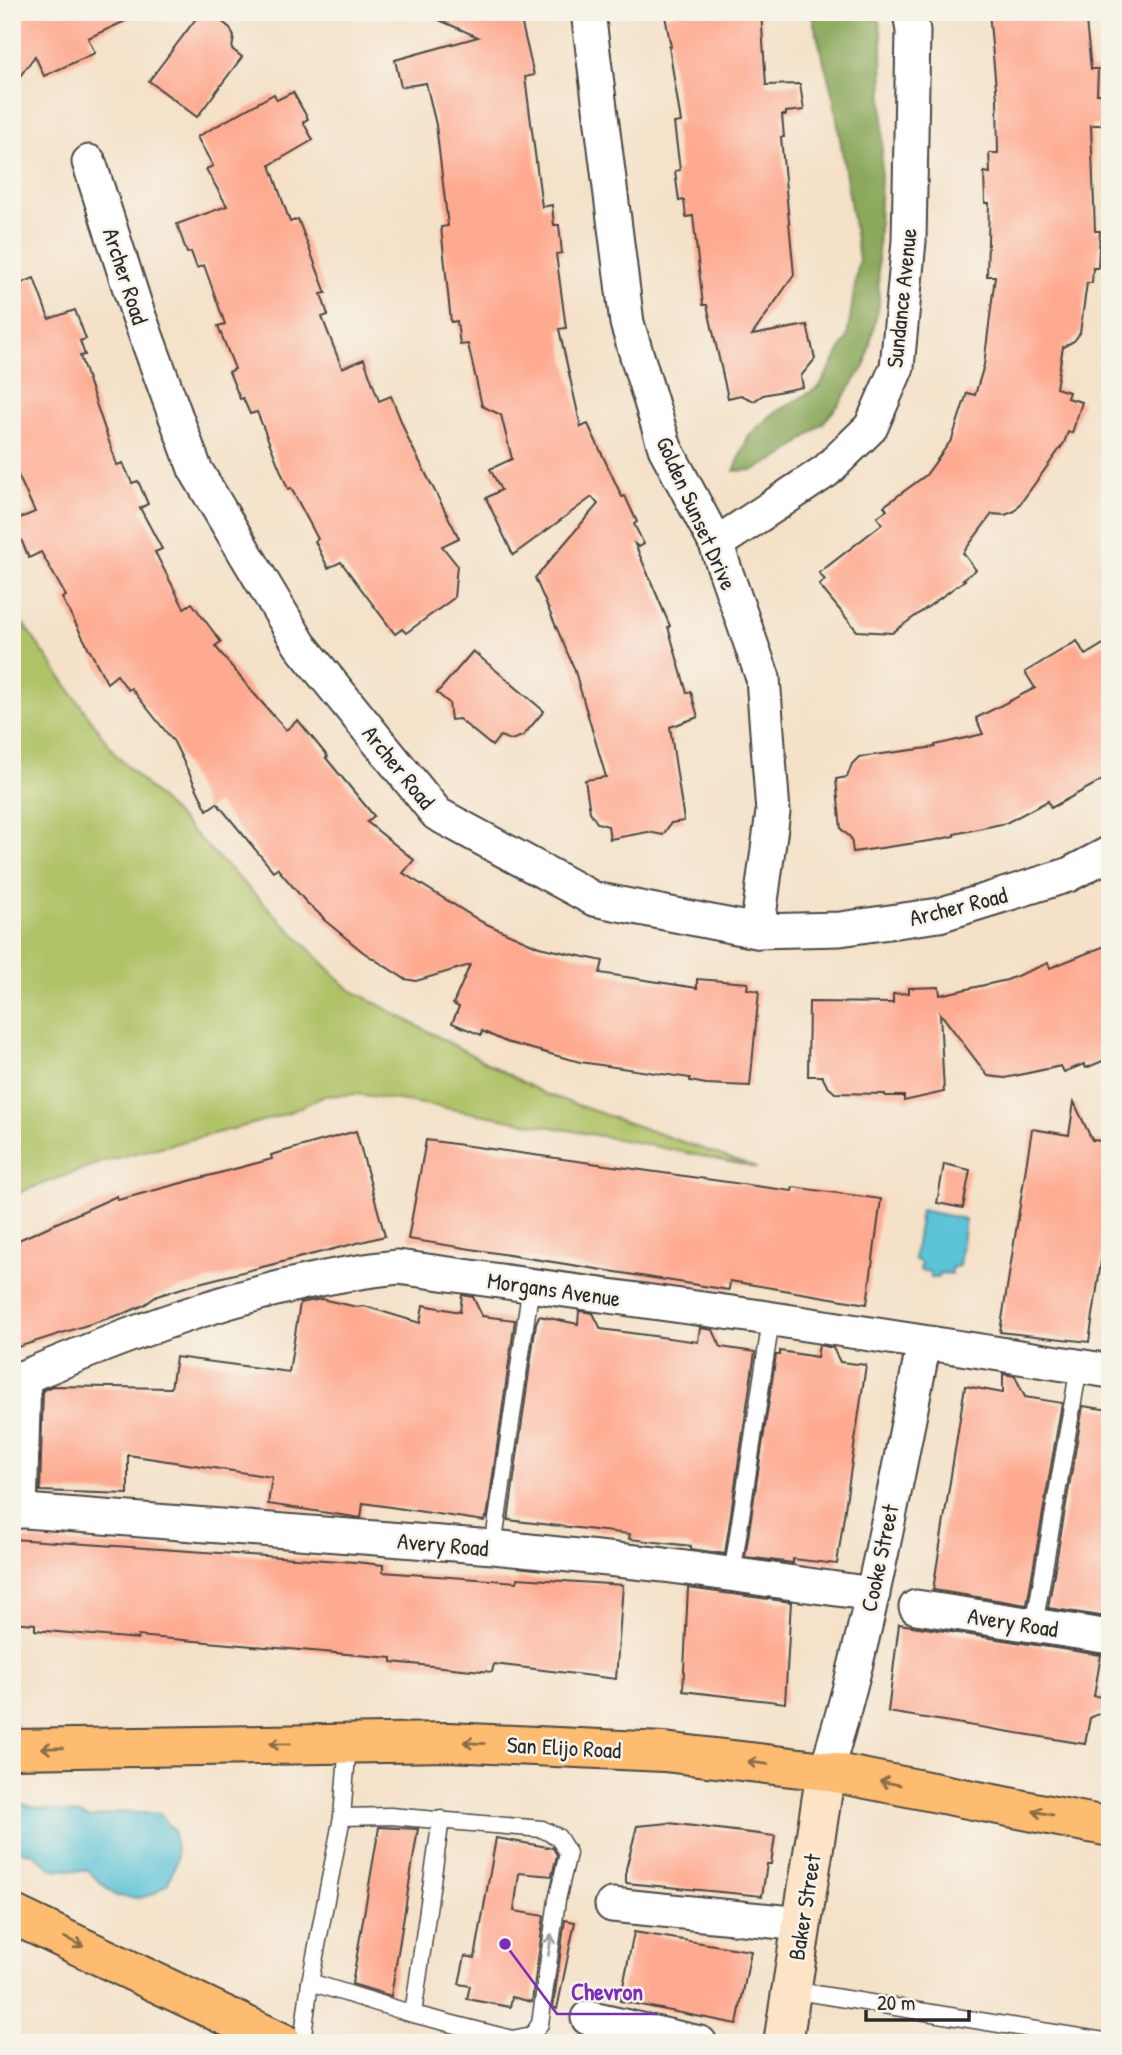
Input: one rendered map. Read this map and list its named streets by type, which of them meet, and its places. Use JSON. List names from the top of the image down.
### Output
{
  "streets": {
    "main road": ["San Elijo Road"],
    "street": [
      "Archer Road",
      "Sundance Avenue",
      "Golden Sunset Drive",
      "Morgans Avenue",
      "Avery Road",
      "Cooke Street",
      "Baker Street"
    ]
  },
  "crossings": [
    ["Archer Road", "Golden Sunset Drive"],
    ["Sundance Avenue", "Golden Sunset Drive"],
    ["Morgans Avenue", "Cooke Street"],
    ["Avery Road", "Cooke Street"],
    ["Cooke Street", "San Elijo Road"],
    ["Cooke Street", "Baker Street"],
    ["San Elijo Road", "Baker Street"]
  ],
  "one_way": ["San Elijo Road"],
  "places": ["Chevron"],
  "scale_bar": "20 m"
}
